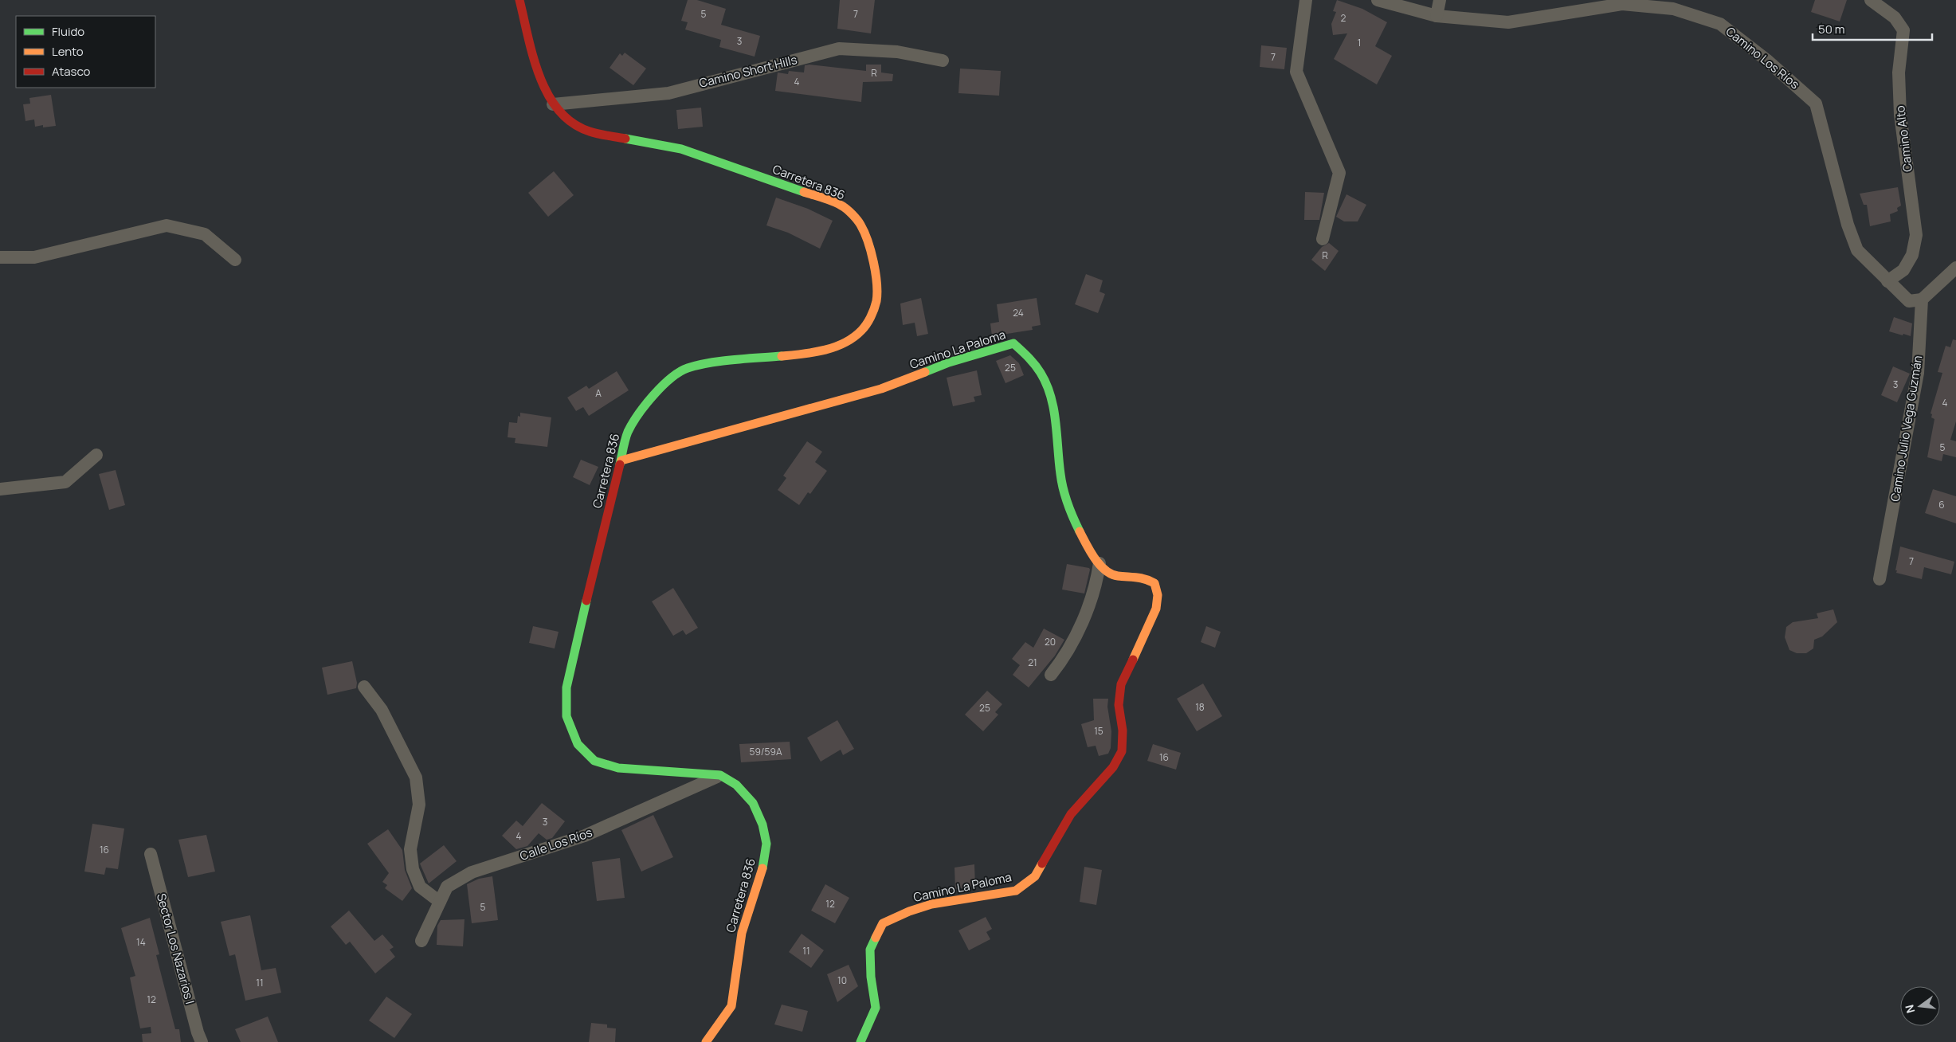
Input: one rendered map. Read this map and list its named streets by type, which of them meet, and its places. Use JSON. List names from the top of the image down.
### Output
{
  "streets": {
    "street": [
      "Camino Los Ríos",
      "Camino Short Hills",
      "Camino Alto",
      "Carretera 836",
      "Camino La Paloma",
      "Camino Julio Vega Guzmán",
      "Calle Los Ríos",
      "Sector Los Nazarios I"
    ]
  },
  "crossings": [
    ["Camino Los Ríos", "Camino Alto"],
    ["Camino Los Ríos", "Camino Julio Vega Guzmán"],
    ["Camino Short Hills", "Carretera 836"],
    ["Carretera 836", "Camino La Paloma"],
    ["Carretera 836", "Calle Los Ríos"]
  ],
  "house_numbers": [
    "5",
    "7",
    "2",
    "3",
    "1",
    "7",
    "R",
    "4",
    "R",
    "24",
    "25",
    "3",
    "A",
    "4",
    "5",
    "6",
    "7",
    "20",
    "21",
    "18",
    "25",
    "15",
    "59/59A",
    "16",
    "3",
    "4",
    "16",
    "12",
    "5",
    "14",
    "11",
    "10",
    "11",
    "12"
  ],
  "legend": ["Fluido", "Lento", "Atasco"],
  "scale_bar": "50 m",
  "north": "left"
}
